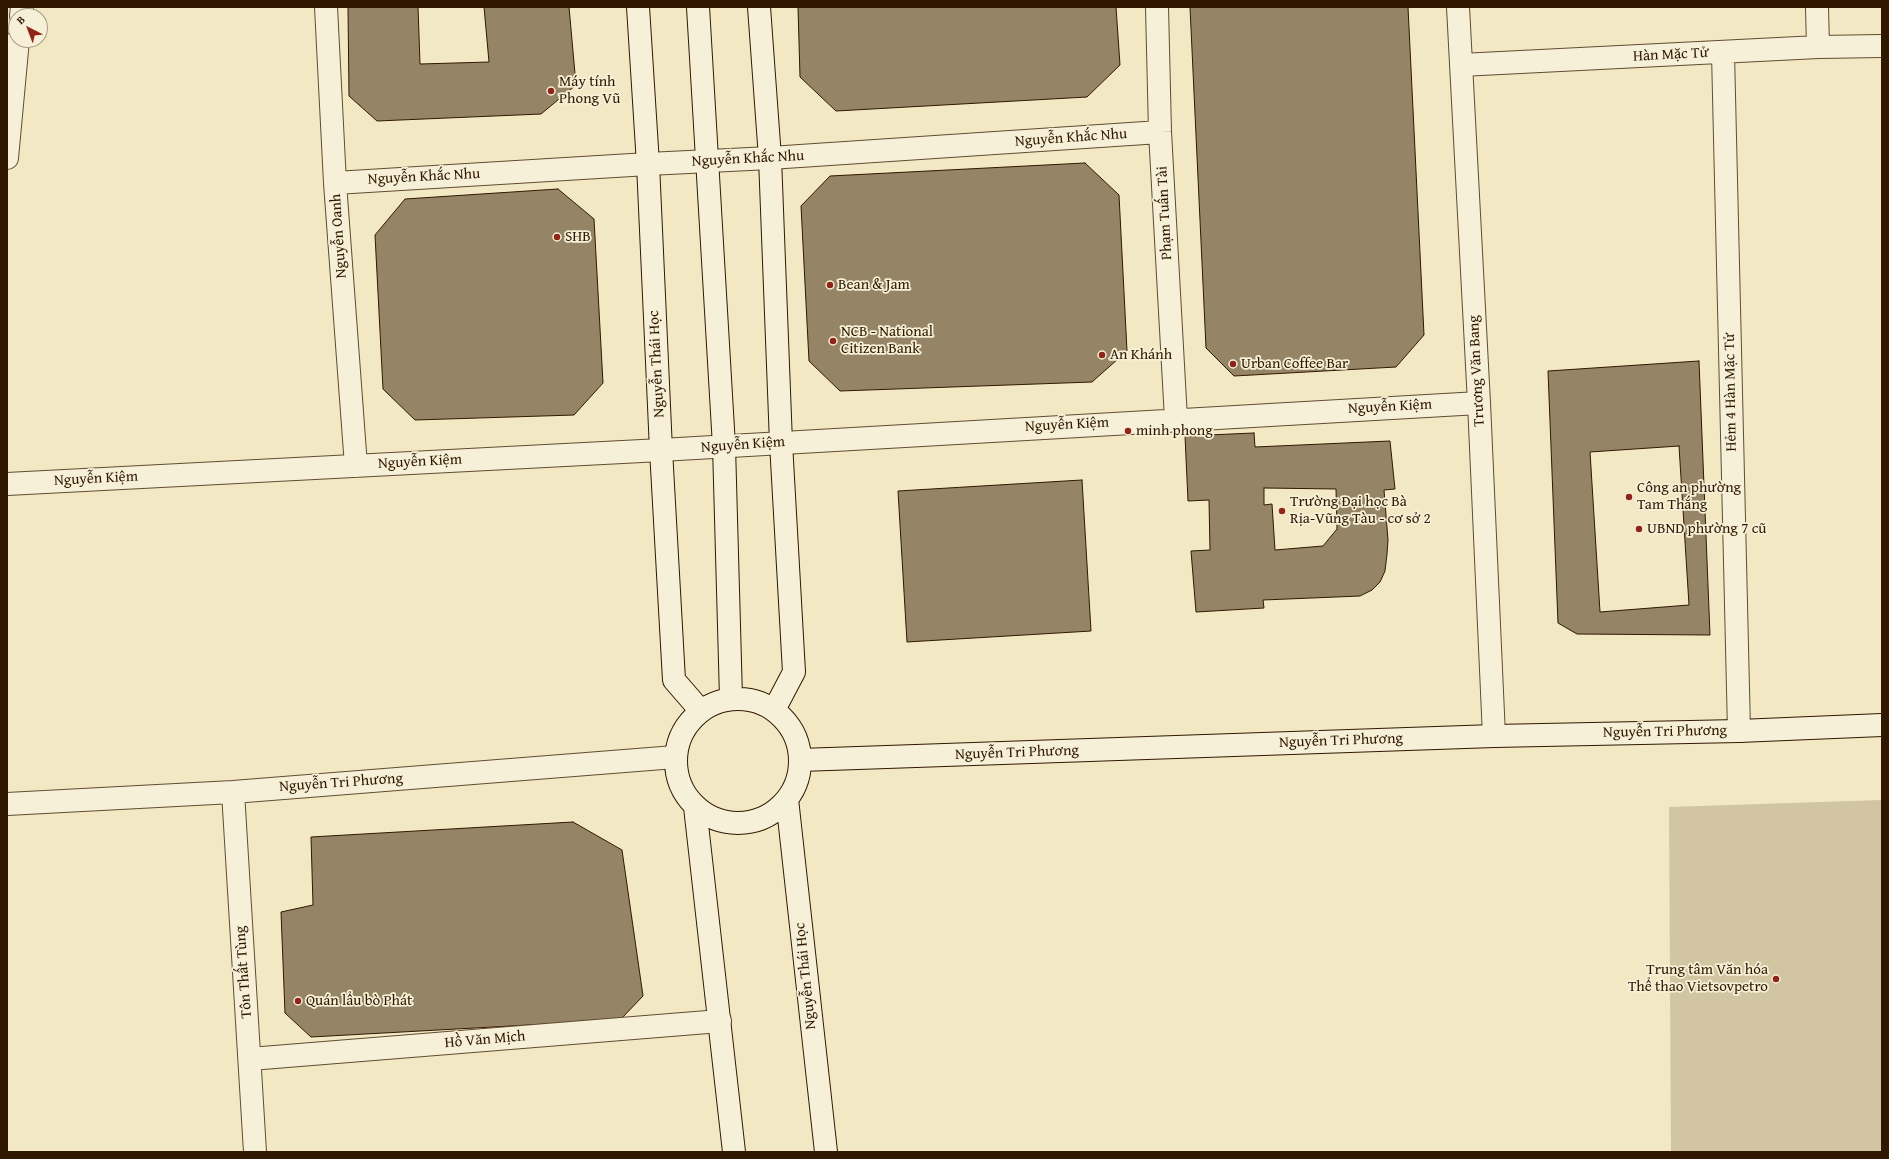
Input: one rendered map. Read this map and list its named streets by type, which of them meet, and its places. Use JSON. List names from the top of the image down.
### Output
{
  "streets": {
    "street": [
      "Hàn Mặc Tử",
      "Nguyễn Khắc Nhu",
      "Phạm Tuấn Tài",
      "Nguyễn Oanh",
      "Nguyễn Thái Học",
      "Trương Văn Bang",
      "Hẻm 4 Hàn Mặc Tử",
      "Nguyễn Kiệm",
      "Nguyễn Tri Phương",
      "Tôn Thất Tùng",
      "Hồ Văn Mịch"
    ]
  },
  "crossings": [
    ["Hàn Mặc Tử", "Trương Văn Bang"],
    ["Hàn Mặc Tử", "Hẻm 4 Hàn Mặc Tử"],
    ["Nguyễn Khắc Nhu", "Phạm Tuấn Tài"],
    ["Nguyễn Khắc Nhu", "Nguyễn Oanh"],
    ["Nguyễn Khắc Nhu", "Nguyễn Thái Học"],
    ["Phạm Tuấn Tài", "Nguyễn Kiệm"],
    ["Nguyễn Oanh", "Nguyễn Kiệm"],
    ["Nguyễn Thái Học", "Nguyễn Kiệm"],
    ["Nguyễn Thái Học", "Nguyễn Tri Phương"],
    ["Trương Văn Bang", "Nguyễn Kiệm"],
    ["Trương Văn Bang", "Nguyễn Tri Phương"],
    ["Hẻm 4 Hàn Mặc Tử", "Nguyễn Tri Phương"],
    ["Nguyễn Tri Phương", "Tôn Thất Tùng"],
    ["Tôn Thất Tùng", "Hồ Văn Mịch"]
  ],
  "places": [
    "Máy tính Phong Vũ",
    "SHB",
    "Bean & Jam",
    "NCB - National Citizen Bank",
    "An Khánh",
    "Urban Coffee Bar",
    "minh phong",
    "Công an phường Tam Thắng",
    "Trường Đại học Bà Rịa-Vũng Tàu - cơ sở 2",
    "UBND phường 7 cũ",
    "Trung tâm Văn hóa Thể thao Vietsovpetro",
    "Quán lẩu bò Phát"
  ],
  "north": "top left"
}
